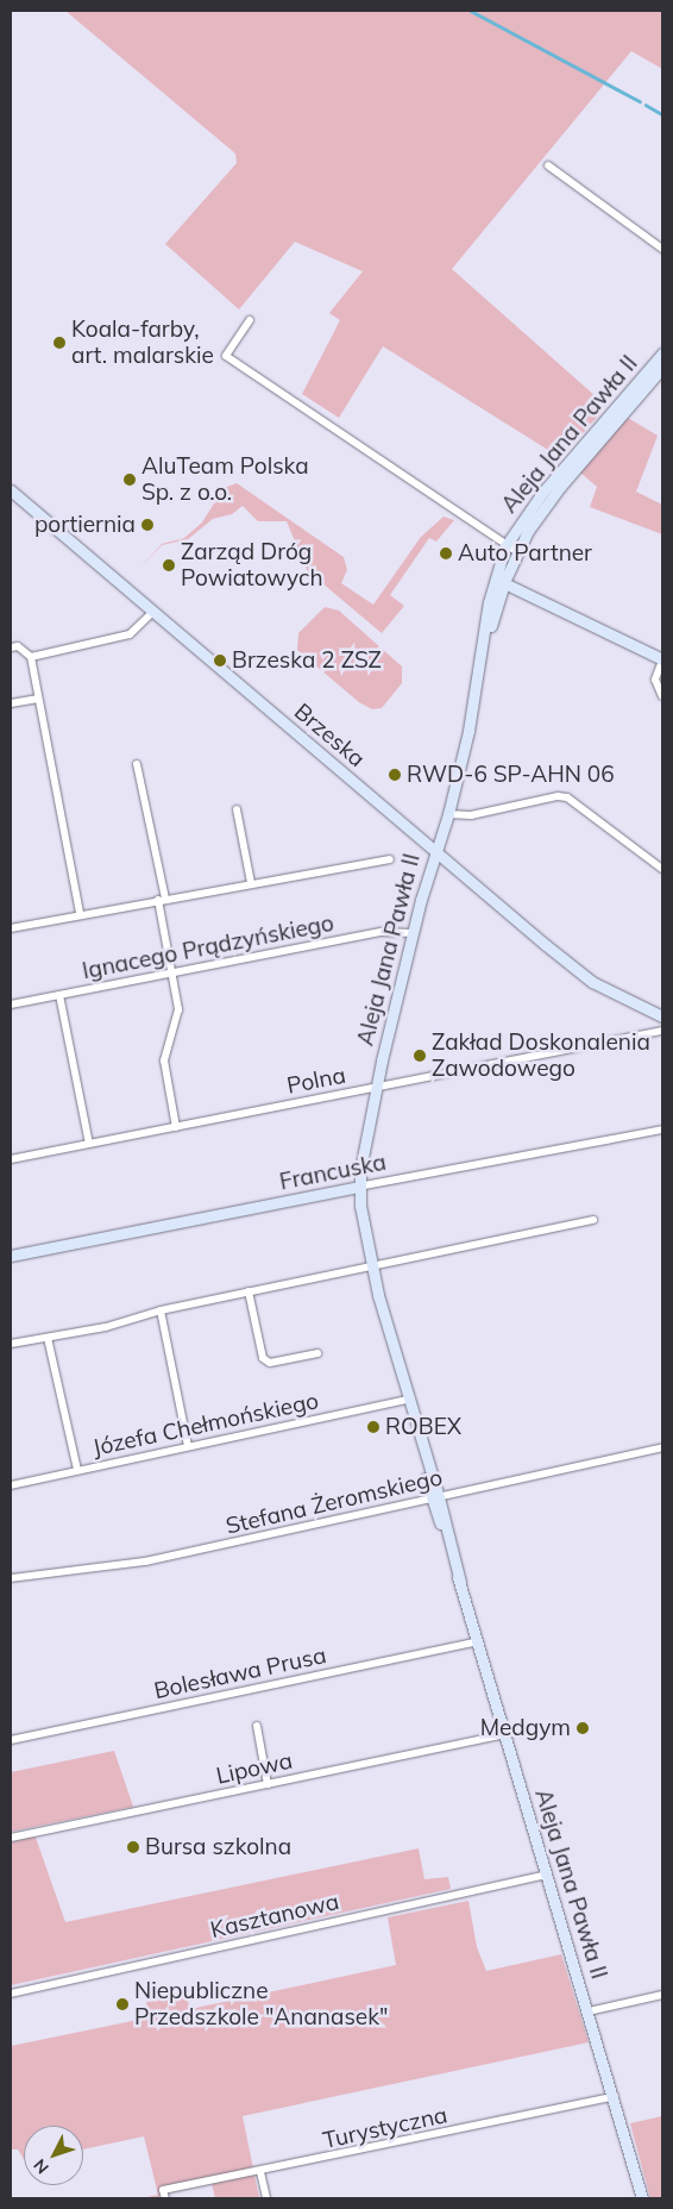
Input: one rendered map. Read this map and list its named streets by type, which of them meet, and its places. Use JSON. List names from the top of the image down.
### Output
{
  "streets": {
    "street": [
      "Aleja Jana Pawła II",
      "Brzeska",
      "Ignacego Prądzyńskiego",
      "Polna",
      "Francuska",
      "Józefa Chełmońskiego",
      "Stefana Żeromskiego",
      "Bolesława Prusa",
      "Lipowa",
      "Kasztanowa",
      "Turystyczna"
    ]
  },
  "crossings": [
    ["Aleja Jana Pawła II", "Brzeska"],
    ["Aleja Jana Pawła II", "Ignacego Prądzyńskiego"],
    ["Aleja Jana Pawła II", "Polna"],
    ["Aleja Jana Pawła II", "Francuska"],
    ["Aleja Jana Pawła II", "Józefa Chełmońskiego"],
    ["Aleja Jana Pawła II", "Stefana Żeromskiego"],
    ["Aleja Jana Pawła II", "Bolesława Prusa"],
    ["Aleja Jana Pawła II", "Lipowa"],
    ["Aleja Jana Pawła II", "Kasztanowa"],
    ["Aleja Jana Pawła II", "Turystyczna"]
  ],
  "places": [
    "Koala-farby, art. malarskie",
    "AluTeam Polska Sp. z o.o.",
    "portiernia",
    "Auto Partner",
    "Zarząd Dróg Powiatowych",
    "Brzeska 2 ZSZ",
    "RWD-6 SP-AHN 06",
    "Zakład Doskonalenia Zawodowego",
    "ROBEX",
    "Medgym",
    "Bursa szkolna",
    "Niepubliczne Przedszkole \"Ananasek\""
  ],
  "north": "bottom left"
}
